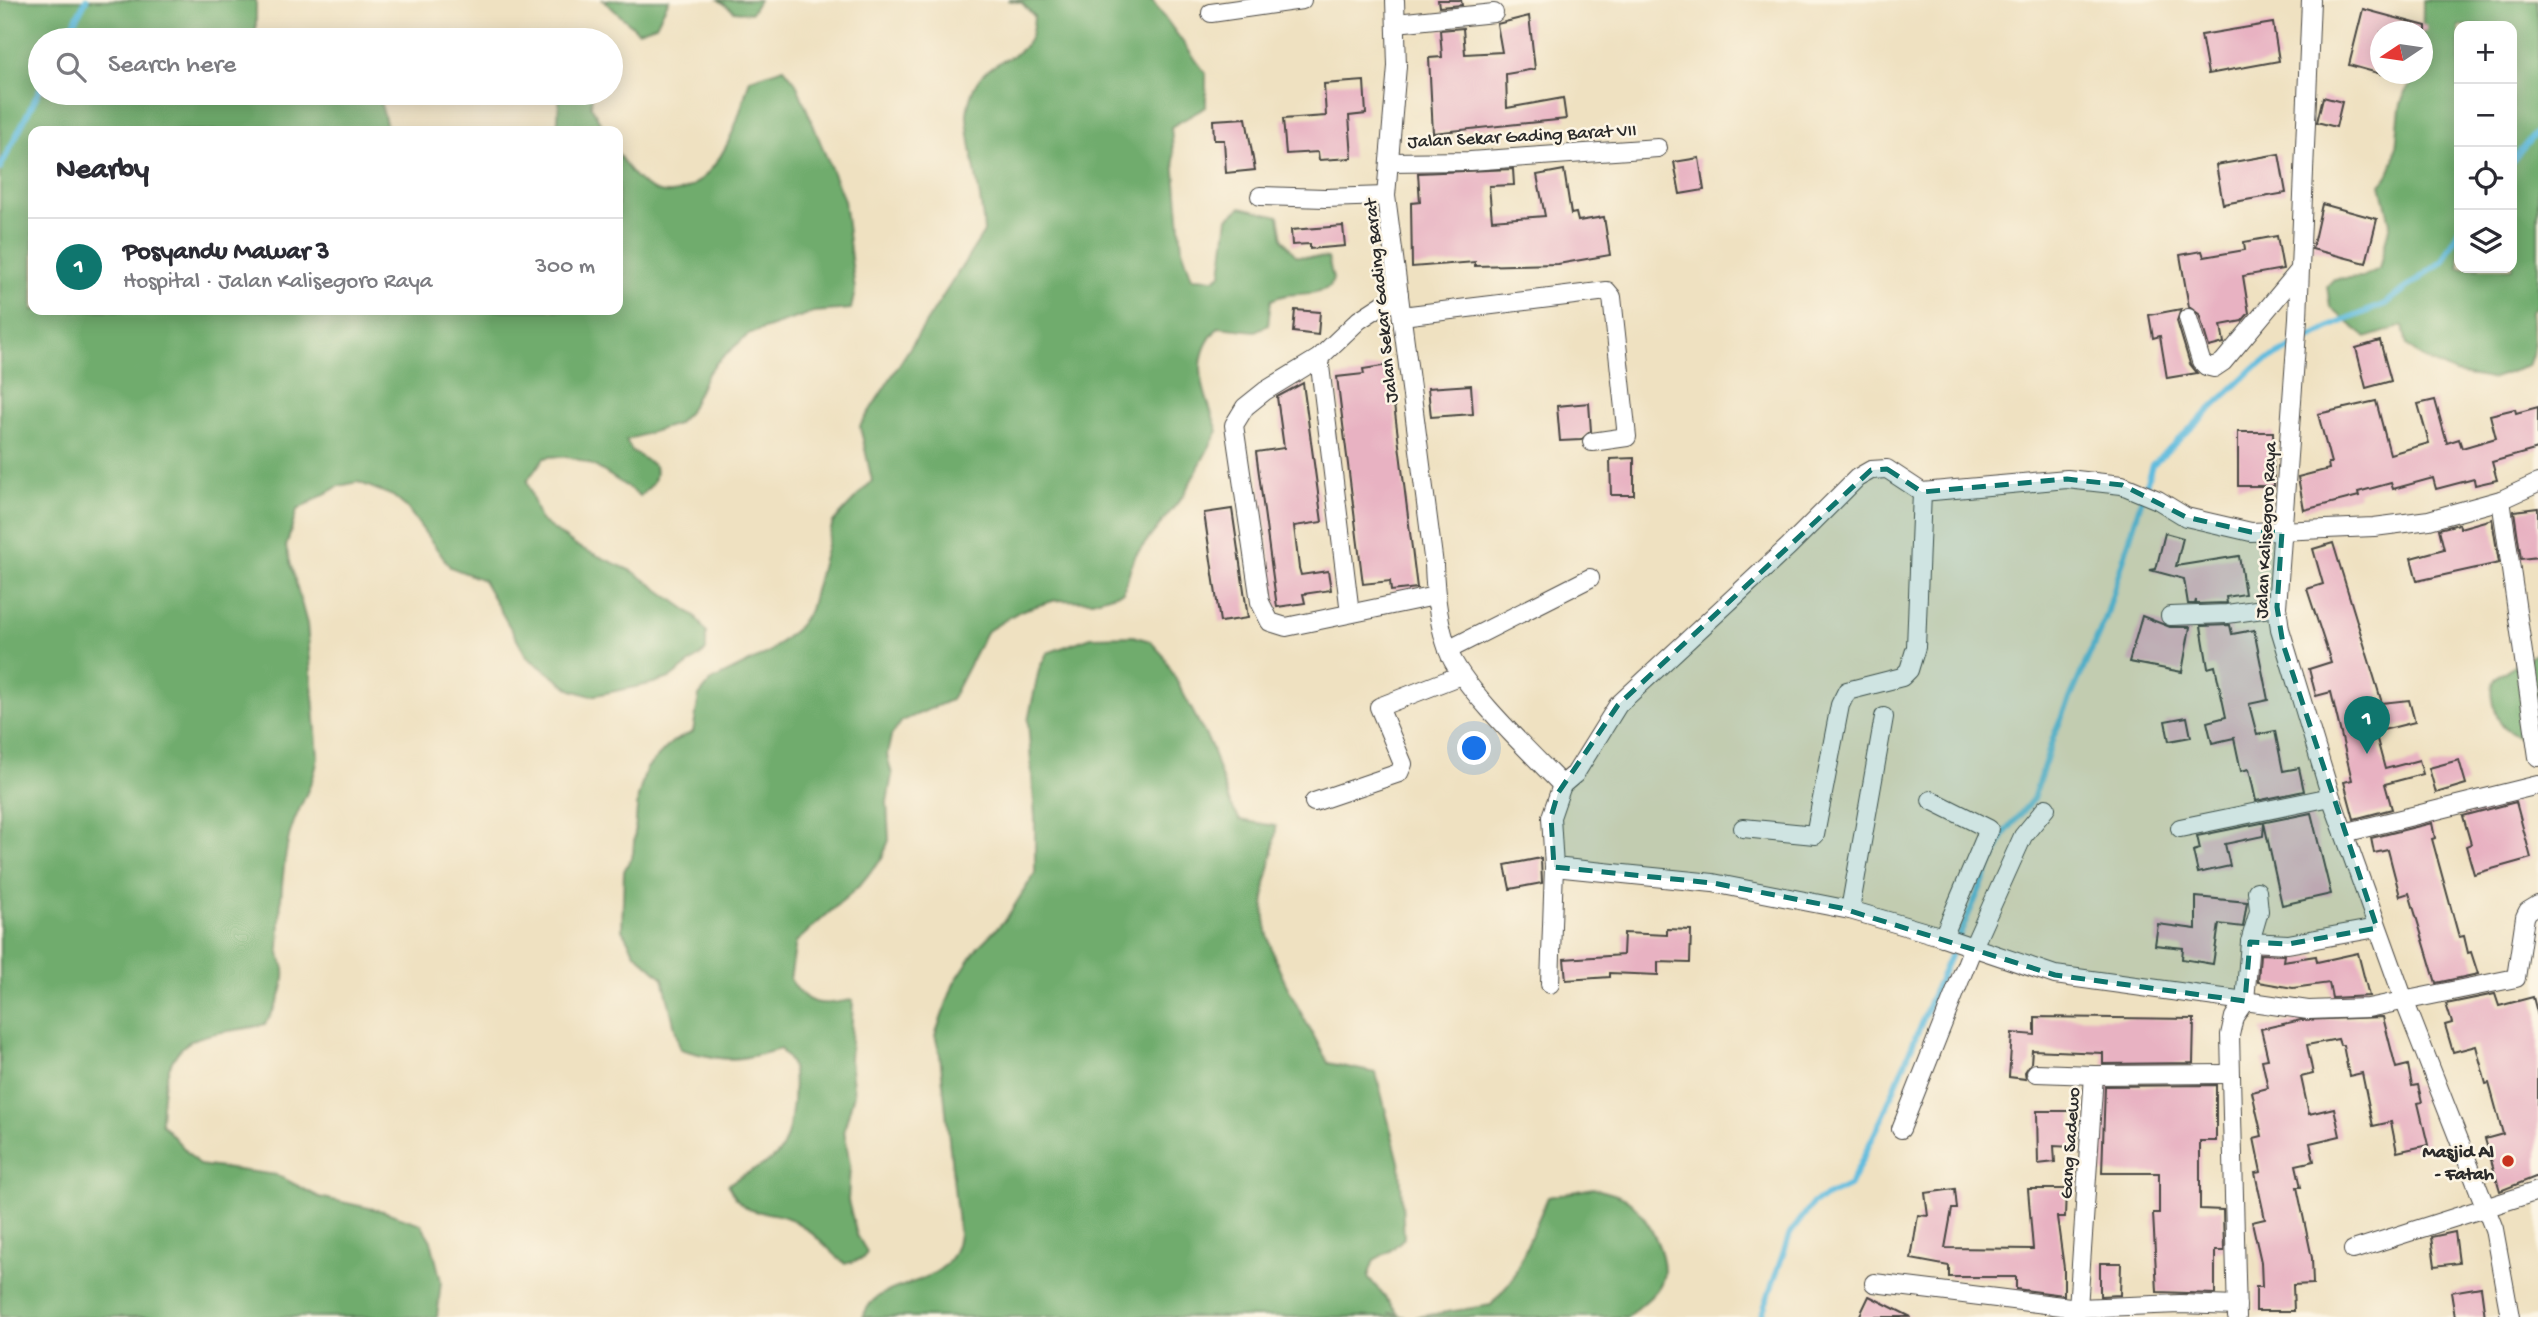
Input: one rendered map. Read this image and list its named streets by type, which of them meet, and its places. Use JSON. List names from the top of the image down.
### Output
{
  "streets": {
    "street": [
      "Jalan Sekar Gading Barat VII",
      "Jalan Sekar Gading Barat",
      "Jalan Kalisegoro Raya",
      "Gang Sadewo"
    ]
  },
  "crossings": [
    ["Jalan Sekar Gading Barat VII", "Jalan Sekar Gading Barat"]
  ],
  "places": ["Masjid Al - Fatah"],
  "north": "left",
  "page": {
    "map_buttons": ["+", "−"],
    "search": "Search here",
    "heading": "Nearby",
    "list": [
      {
        "mark": "1",
        "name": "Posyandu Mawar 3",
        "note": "Hospital · Jalan Kalisegoro Raya",
        "value": "300 m"
      }
    ],
    "pins": "1"
  }
}
